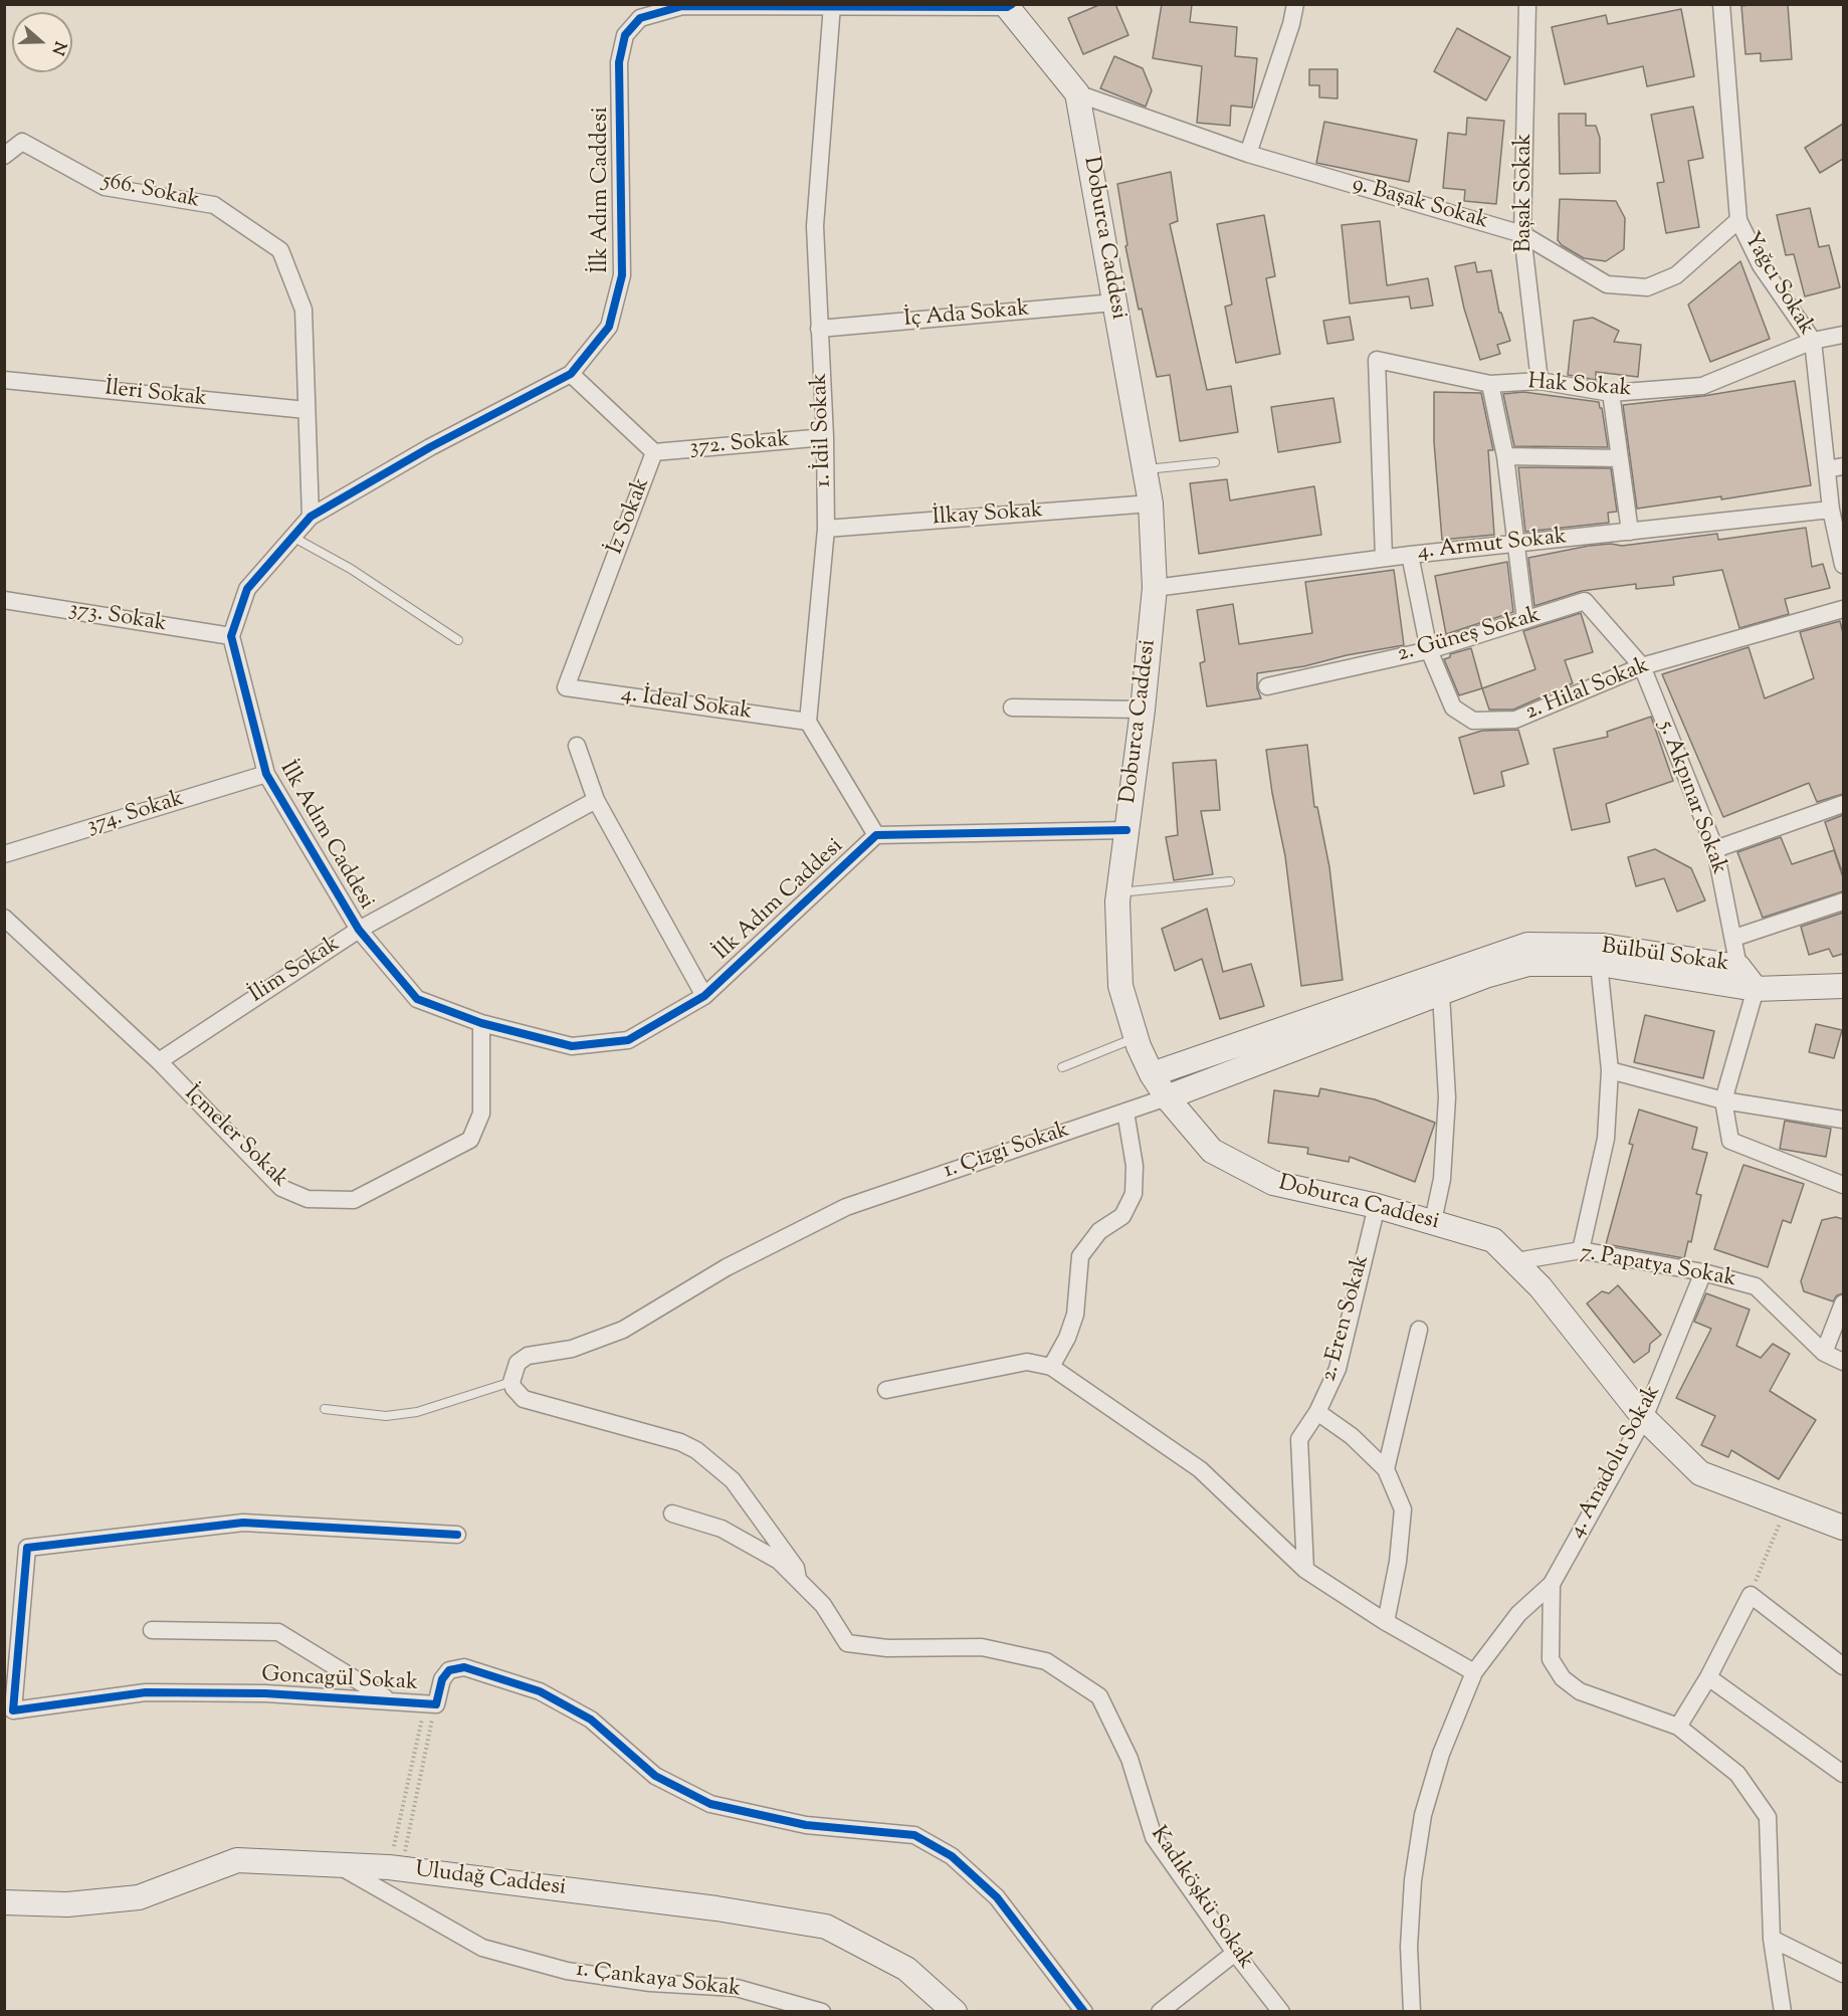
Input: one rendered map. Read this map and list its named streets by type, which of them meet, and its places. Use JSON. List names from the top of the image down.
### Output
{
  "streets": {
    "main road": ["Doburca Caddesi", "Bülbül Sokak", "Uludağ Caddesi"],
    "street": [
      "İlk Adım Caddesi",
      "566. Sokak",
      "Başak Sokak",
      "9. Başak Sokak",
      "Yağcı Sokak",
      "İç Ada Sokak",
      "Hak Sokak",
      "İleri Sokak",
      "1. İdil Sokak",
      "372. Sokak",
      "İlkay Sokak",
      "İz Sokak",
      "4. Armut Sokak",
      "373. Sokak",
      "2. Güneş Sokak",
      "2. Hilal Sokak",
      "4. İdeal Sokak",
      "5. Akpınar Sokak",
      "374. Sokak",
      "İlim Sokak",
      "İçmeler Sokak",
      "1. Çizgi Sokak",
      "7. Papatya Sokak",
      "2. Eren Sokak",
      "4. Anadolu Sokak",
      "Goncagül Sokak",
      "Kadıköşkü Sokak",
      "1. Çankaya Sokak"
    ]
  },
  "crossings": [
    ["İlk Adım Caddesi", "566. Sokak"],
    ["İlk Adım Caddesi", "Doburca Caddesi"],
    ["İlk Adım Caddesi", "1. İdil Sokak"],
    ["İlk Adım Caddesi", "İz Sokak"],
    ["İlk Adım Caddesi", "373. Sokak"],
    ["İlk Adım Caddesi", "374. Sokak"],
    ["İlk Adım Caddesi", "İlim Sokak"],
    ["İlk Adım Caddesi", "İçmeler Sokak"],
    ["566. Sokak", "İleri Sokak"],
    ["Başak Sokak", "9. Başak Sokak"],
    ["Başak Sokak", "Hak Sokak"],
    ["9. Başak Sokak", "Doburca Caddesi"],
    ["9. Başak Sokak", "Yağcı Sokak"],
    ["Doburca Caddesi", "İç Ada Sokak"],
    ["Doburca Caddesi", "İlkay Sokak"],
    ["Doburca Caddesi", "4. Armut Sokak"],
    ["Doburca Caddesi", "Bülbül Sokak"],
    ["Doburca Caddesi", "1. Çizgi Sokak"],
    ["Doburca Caddesi", "7. Papatya Sokak"],
    ["Doburca Caddesi", "2. Eren Sokak"],
    ["Doburca Caddesi", "4. Anadolu Sokak"],
    ["Yağcı Sokak", "Hak Sokak"],
    ["Yağcı Sokak", "4. Armut Sokak"],
    ["İç Ada Sokak", "1. İdil Sokak"],
    ["Hak Sokak", "4. Armut Sokak"],
    ["1. İdil Sokak", "372. Sokak"],
    ["1. İdil Sokak", "İlkay Sokak"],
    ["1. İdil Sokak", "4. İdeal Sokak"],
    ["372. Sokak", "İz Sokak"],
    ["İz Sokak", "4. İdeal Sokak"],
    ["4. Armut Sokak", "2. Hilal Sokak"],
    ["2. Güneş Sokak", "2. Hilal Sokak"],
    ["2. Güneş Sokak", "5. Akpınar Sokak"],
    ["2. Hilal Sokak", "5. Akpınar Sokak"],
    ["5. Akpınar Sokak", "Bülbül Sokak"],
    ["Bülbül Sokak", "1. Çizgi Sokak"],
    ["İlim Sokak", "İçmeler Sokak"],
    ["7. Papatya Sokak", "4. Anadolu Sokak"],
    ["Uludağ Caddesi", "1. Çankaya Sokak"]
  ],
  "north": "right"
}
